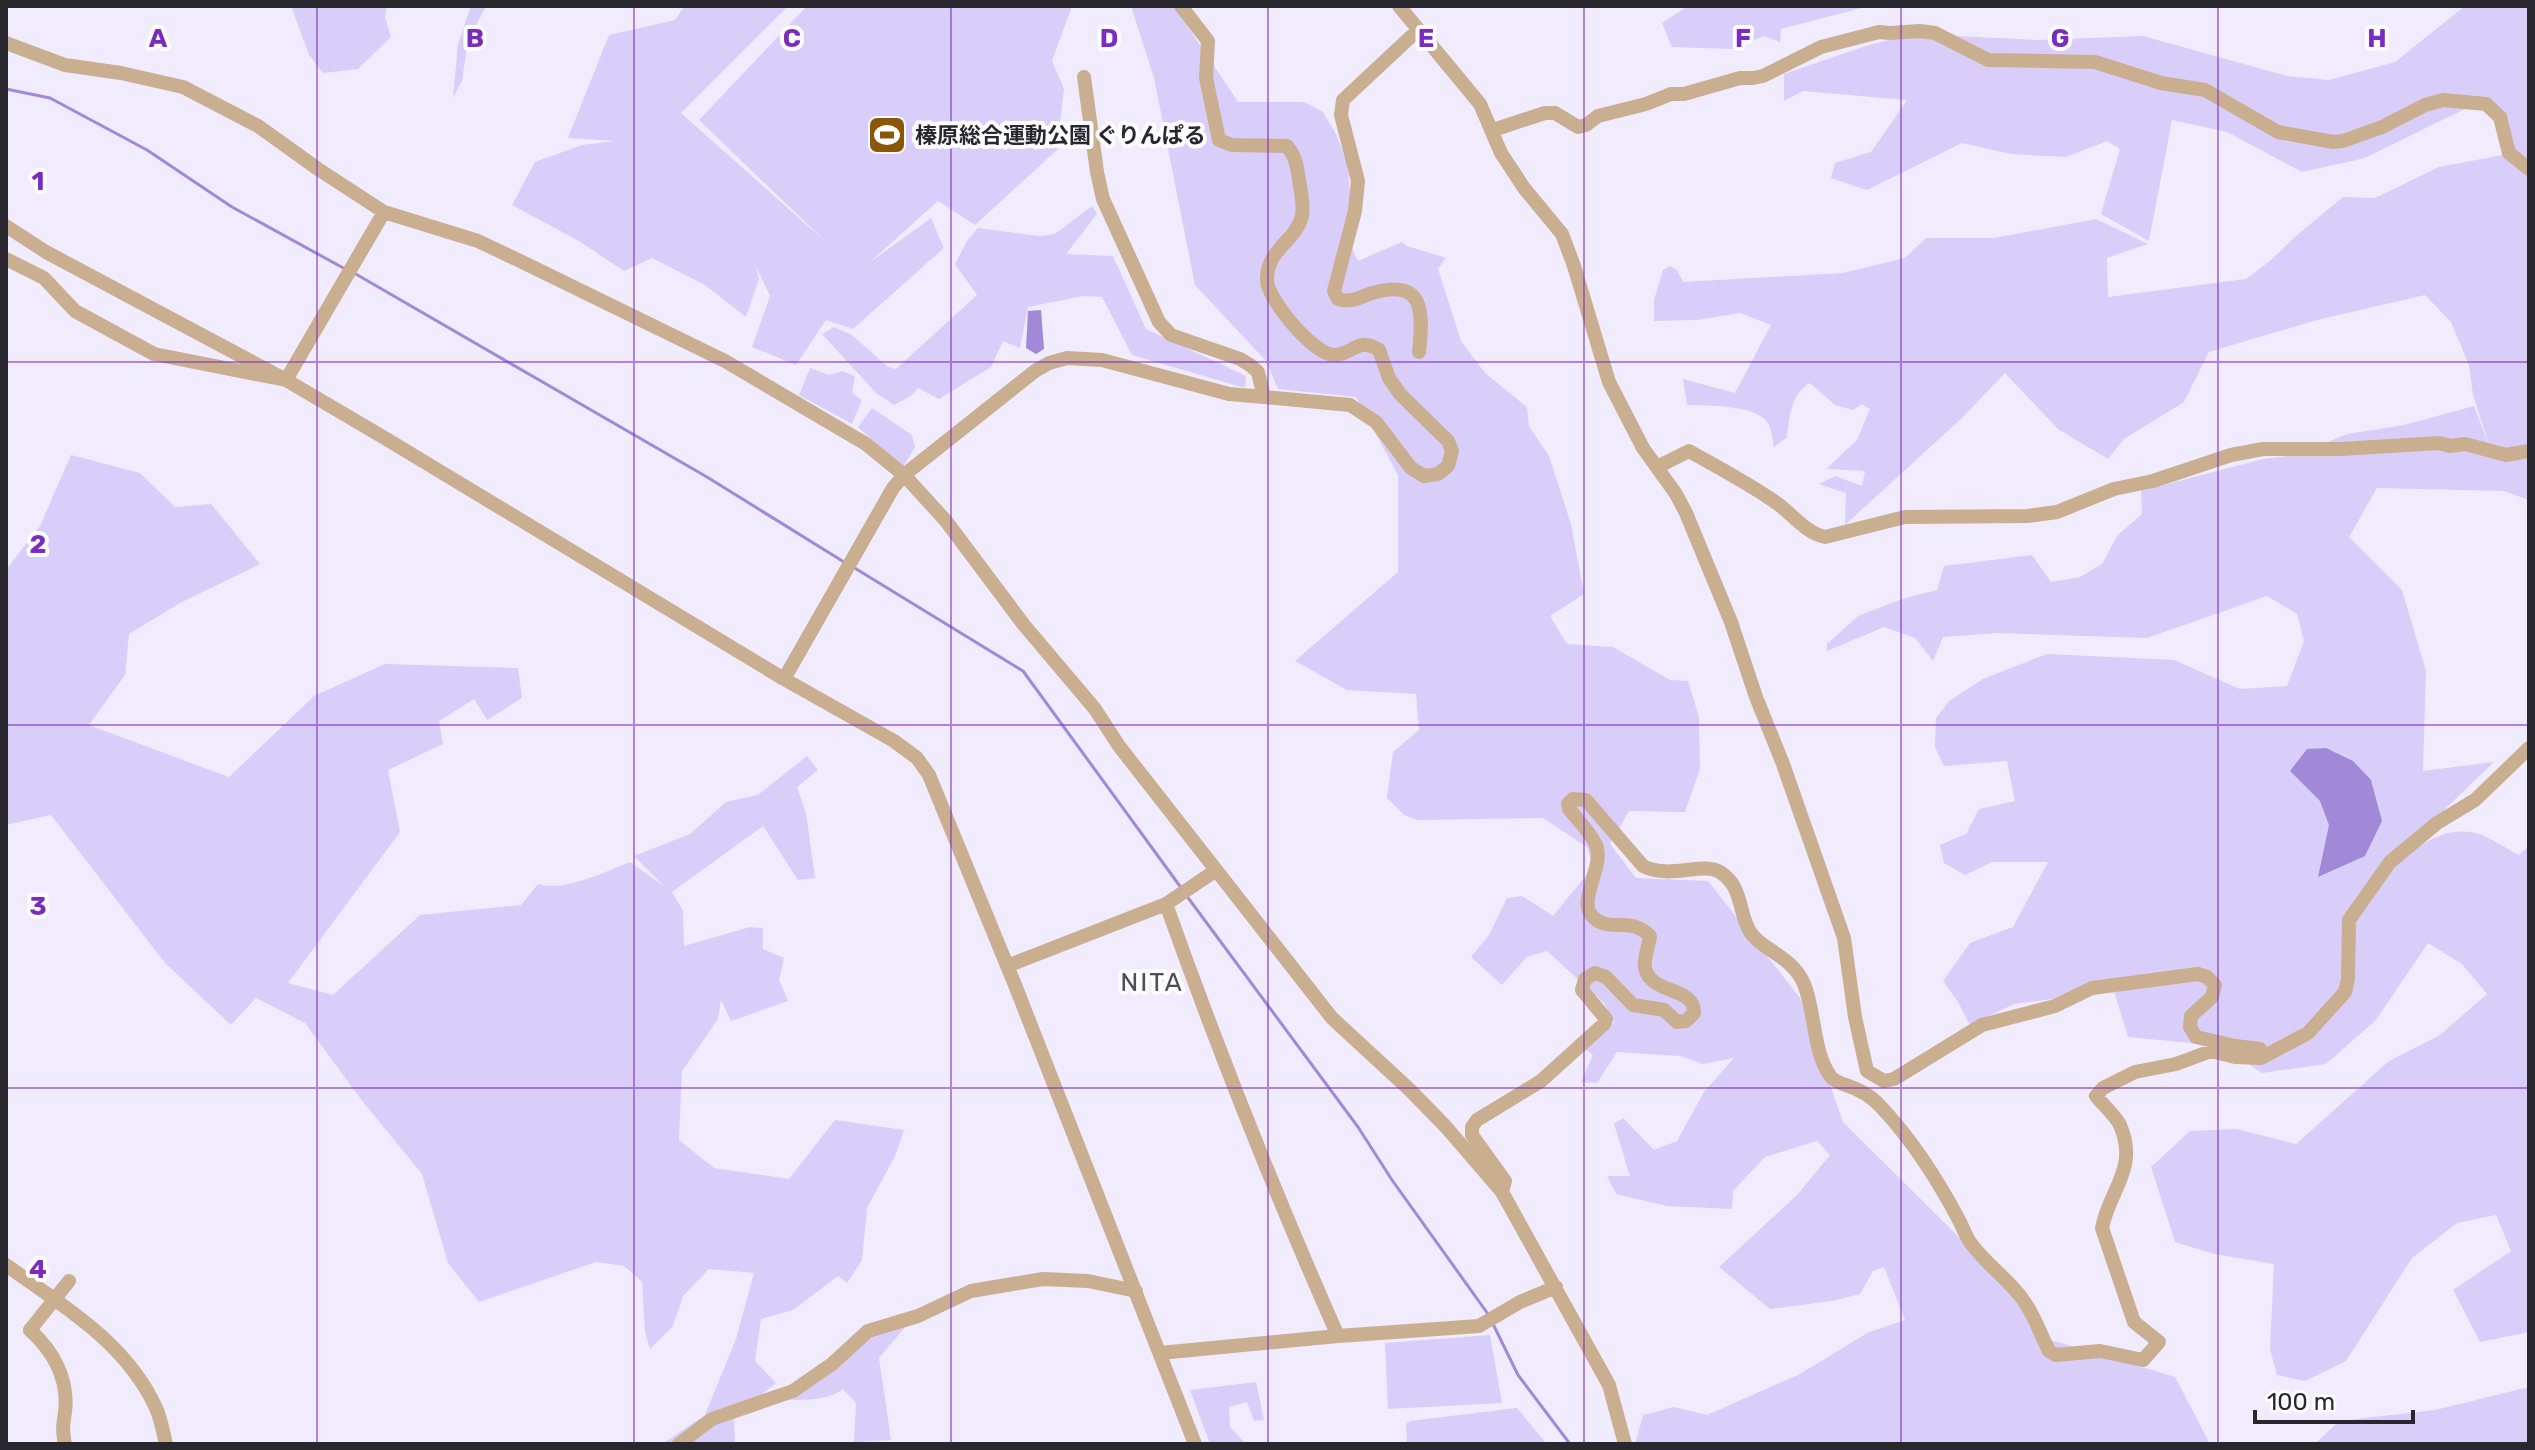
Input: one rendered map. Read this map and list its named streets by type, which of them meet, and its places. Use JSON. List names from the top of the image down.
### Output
{
  "districts": ["NITA"],
  "places": {
    "sports": ["榛原総合運動公園 ぐりんぱる"]
  },
  "scale_bar": "100 m",
  "grid": {
    "columns": [
      "A",
      "B",
      "C",
      "D",
      "E",
      "F",
      "G",
      "H"
    ],
    "rows": [
      "1",
      "2",
      "3",
      "4"
    ]
  }
}
